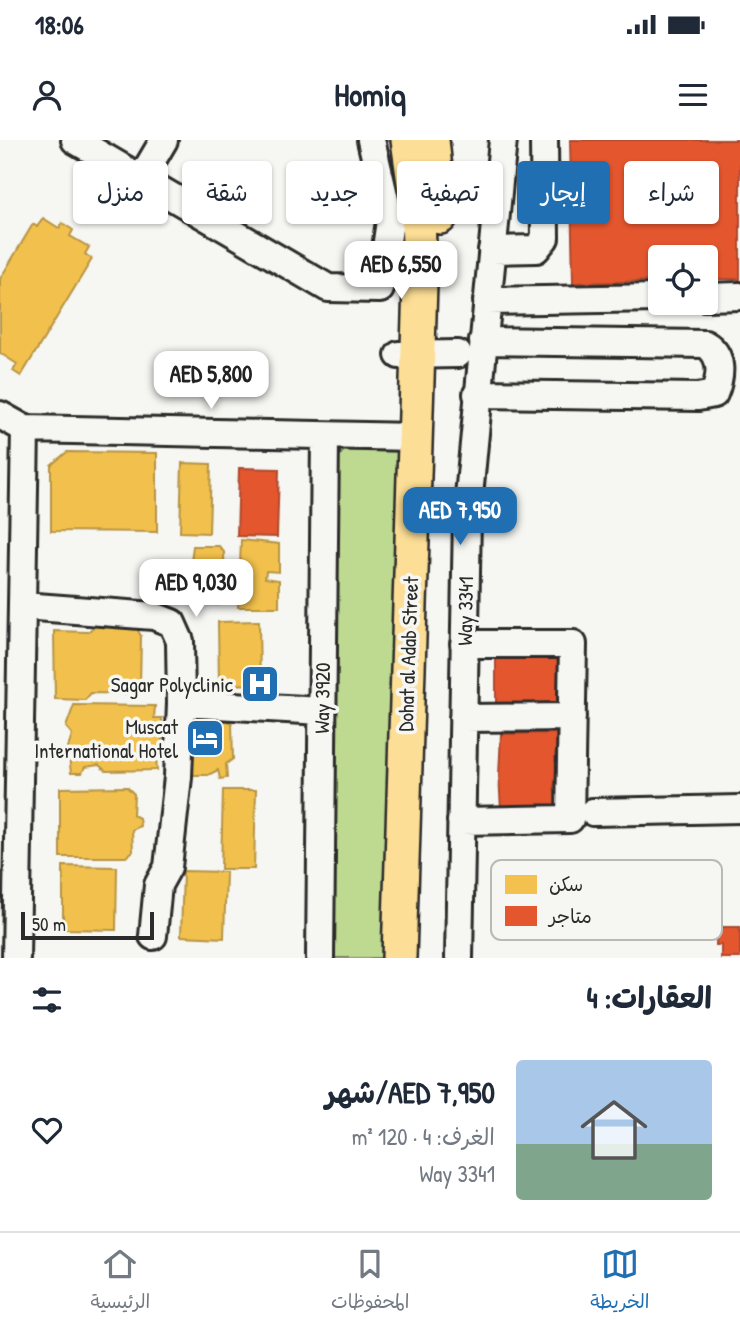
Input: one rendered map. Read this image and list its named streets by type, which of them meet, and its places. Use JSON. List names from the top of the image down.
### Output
{
  "streets": {
    "main road": ["Dohat al Adab Street"],
    "street": ["Way 3341", "Way 3920"]
  },
  "places": {
    "hospital": ["Sagar Polyclinic"],
    "hotel": ["Muscat International Hotel"]
  },
  "legend": ["سكن", "متاجر"],
  "scale_bar": "50 m",
  "page": {
    "status": "18:06",
    "header": "Homiq",
    "chip": [
      "شراء",
      "إيجار",
      "تصفية",
      "جديد",
      "شقة",
      "منزل"
    ],
    "price": [
      "AED 6,550",
      "AED 5,800",
      "AED 7,950",
      "AED 9,030"
    ],
    "scale": "50 m",
    "heading": "العقارات: 4",
    "list": [
      {
        "name": "AED 7,950/شهر",
        "note": "الغرف: 4 · 120 m² · Way 3341"
      }
    ],
    "tabs": ["الخريطة", "المحفوظات", "الرئيسية"]
  }
}
